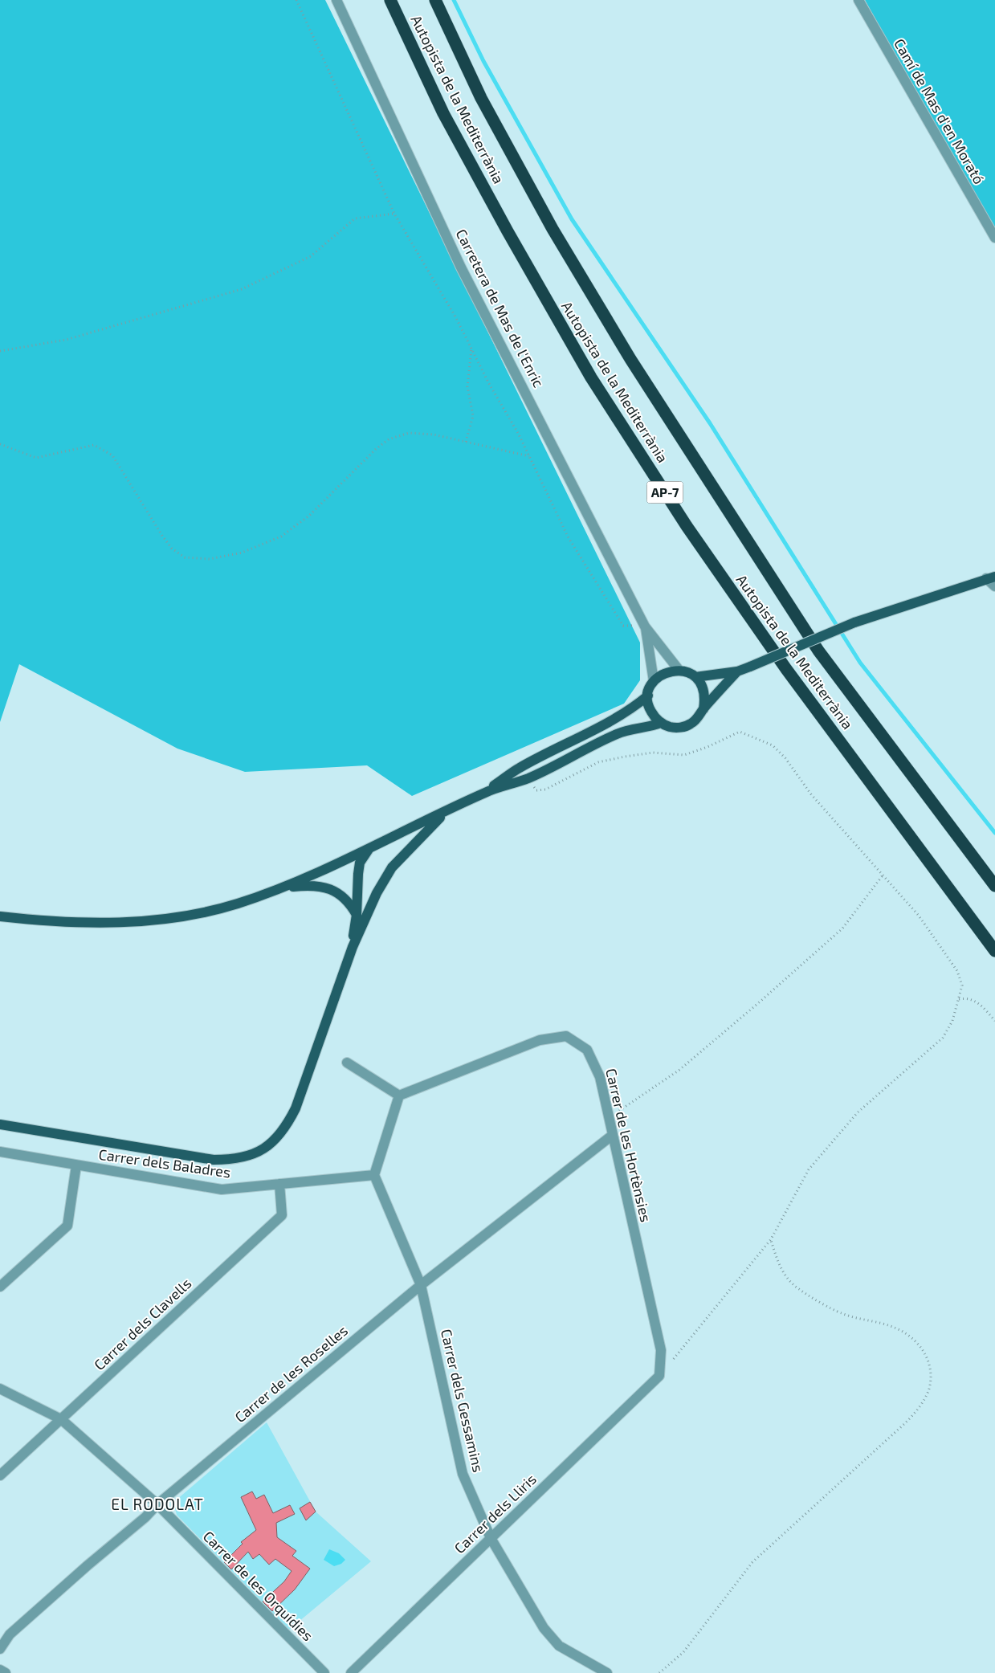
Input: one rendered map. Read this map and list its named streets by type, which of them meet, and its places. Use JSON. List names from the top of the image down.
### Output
{
  "streets": {
    "highway": ["Autopista de la Mediterrània", "AP-7"],
    "street": [
      "Camí de Mas d'en Morató",
      "Carretera de Mas de l'Enric",
      "Carrer de les Hortènsies",
      "Carrer dels Baladres",
      "Carrer dels Clavells",
      "Carrer de les Roselles",
      "Carrer dels Gessamins",
      "Carrer dels Lliris",
      "Carrer de les Orquídies"
    ]
  },
  "crossings": [
    ["Carrer de les Hortènsies", "Carrer de les Roselles"],
    ["Carrer de les Hortènsies", "Carrer dels Lliris"],
    ["Carrer dels Baladres", "Carrer dels Clavells"],
    ["Carrer dels Baladres", "Carrer dels Gessamins"],
    ["Carrer dels Clavells", "Carrer de les Orquídies"],
    ["Carrer de les Roselles", "Carrer dels Gessamins"],
    ["Carrer de les Roselles", "Carrer de les Orquídies"],
    ["Carrer dels Gessamins", "Carrer dels Lliris"]
  ],
  "districts": ["EL RODOLAT"]
}
